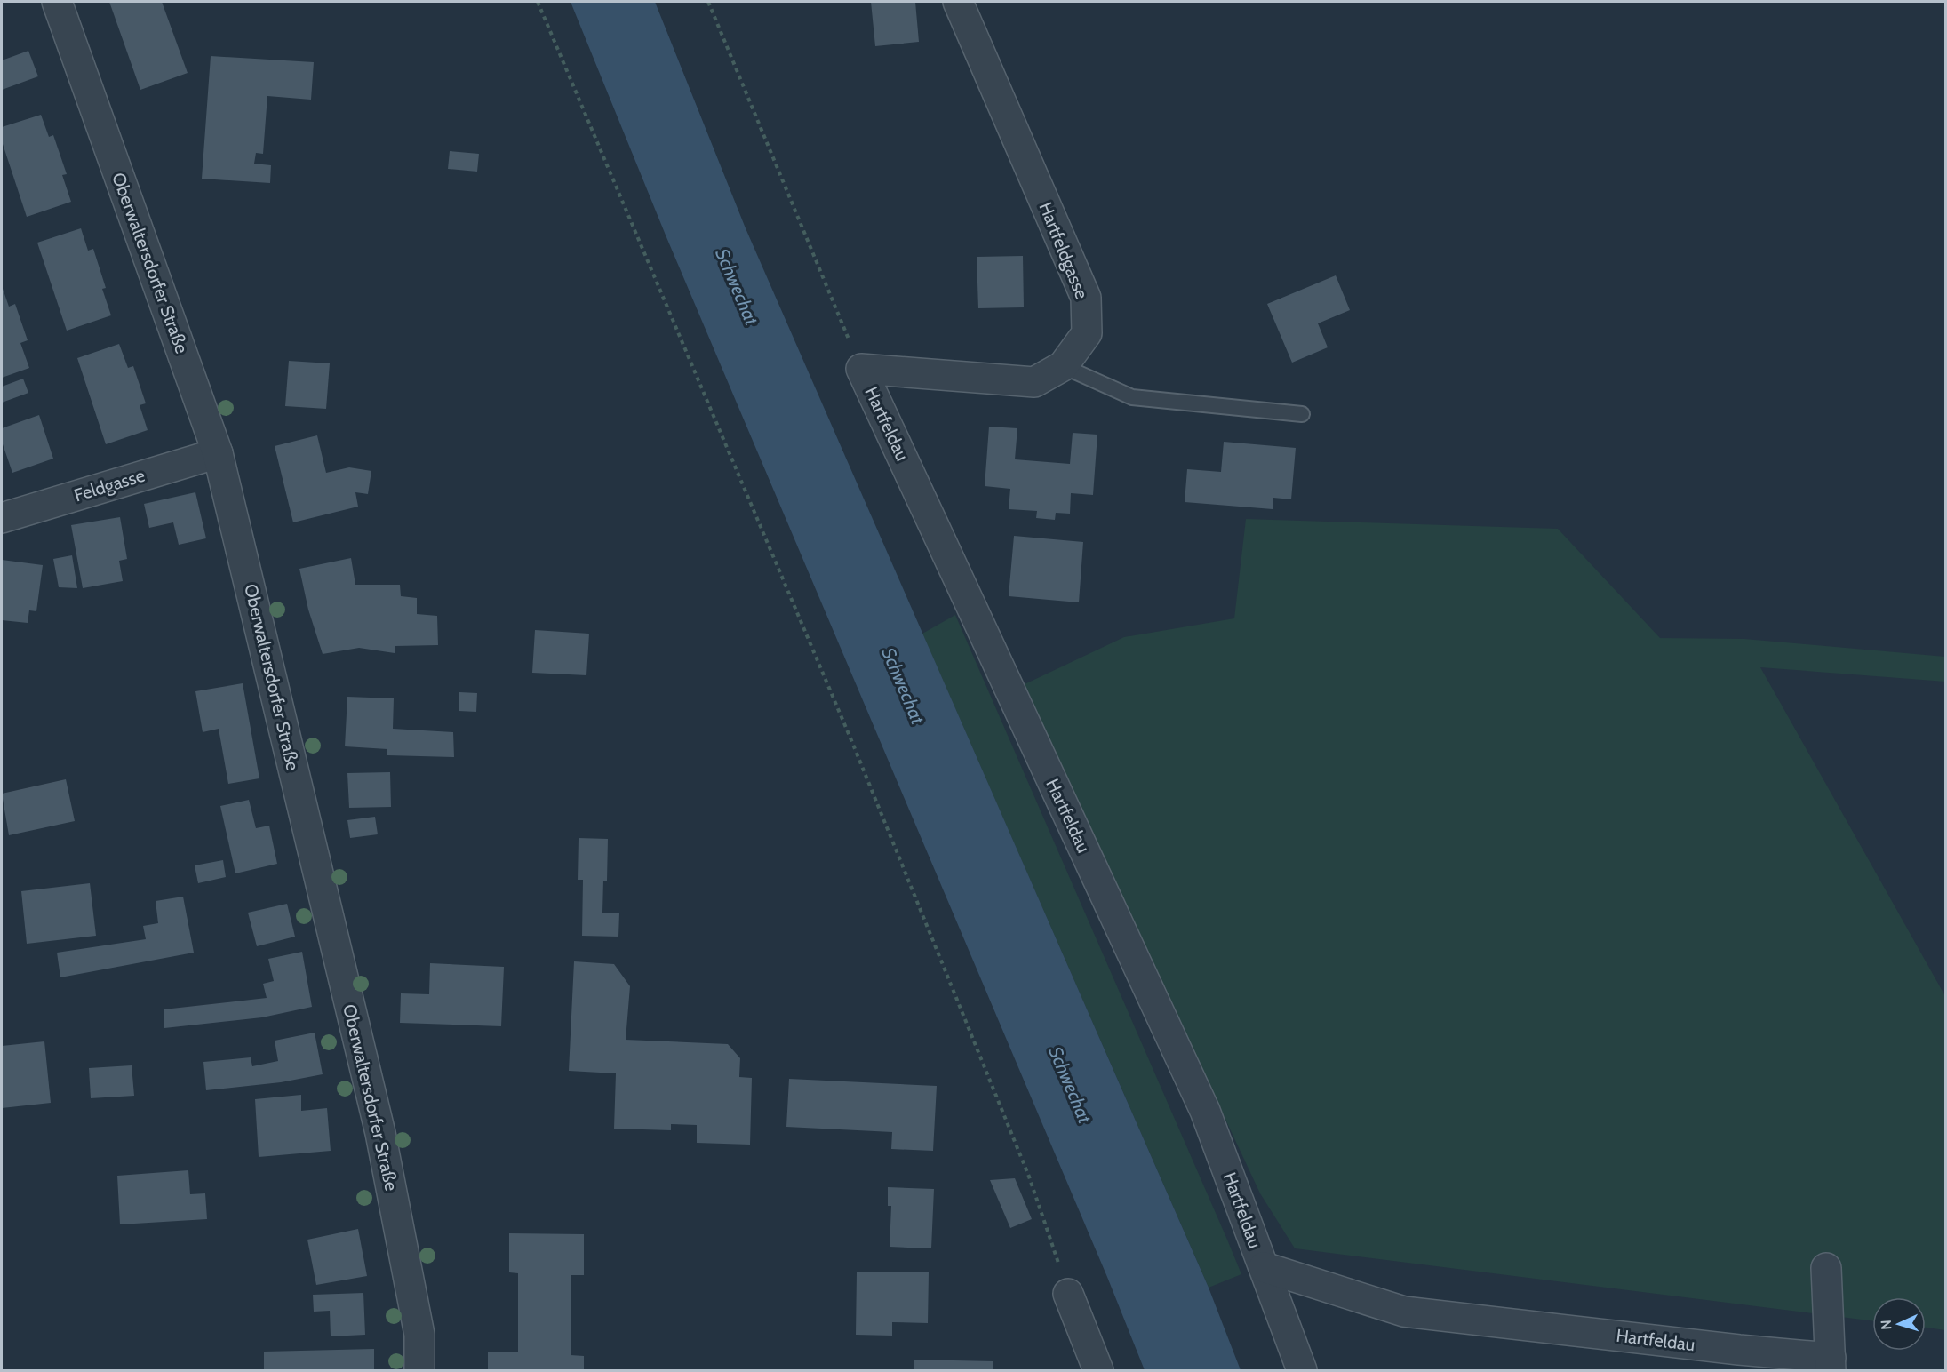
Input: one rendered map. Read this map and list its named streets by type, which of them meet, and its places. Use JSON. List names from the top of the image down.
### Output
{
  "streets": {
    "street": [
      "Hartfeldgasse",
      "Oberwaltersdorfer Straße",
      "Hartfeldau",
      "Feldgasse"
    ]
  },
  "crossings": [
    ["Hartfeldgasse", "Hartfeldau"],
    ["Oberwaltersdorfer Straße", "Feldgasse"]
  ],
  "water": ["Schwechat"],
  "north": "left"
}
